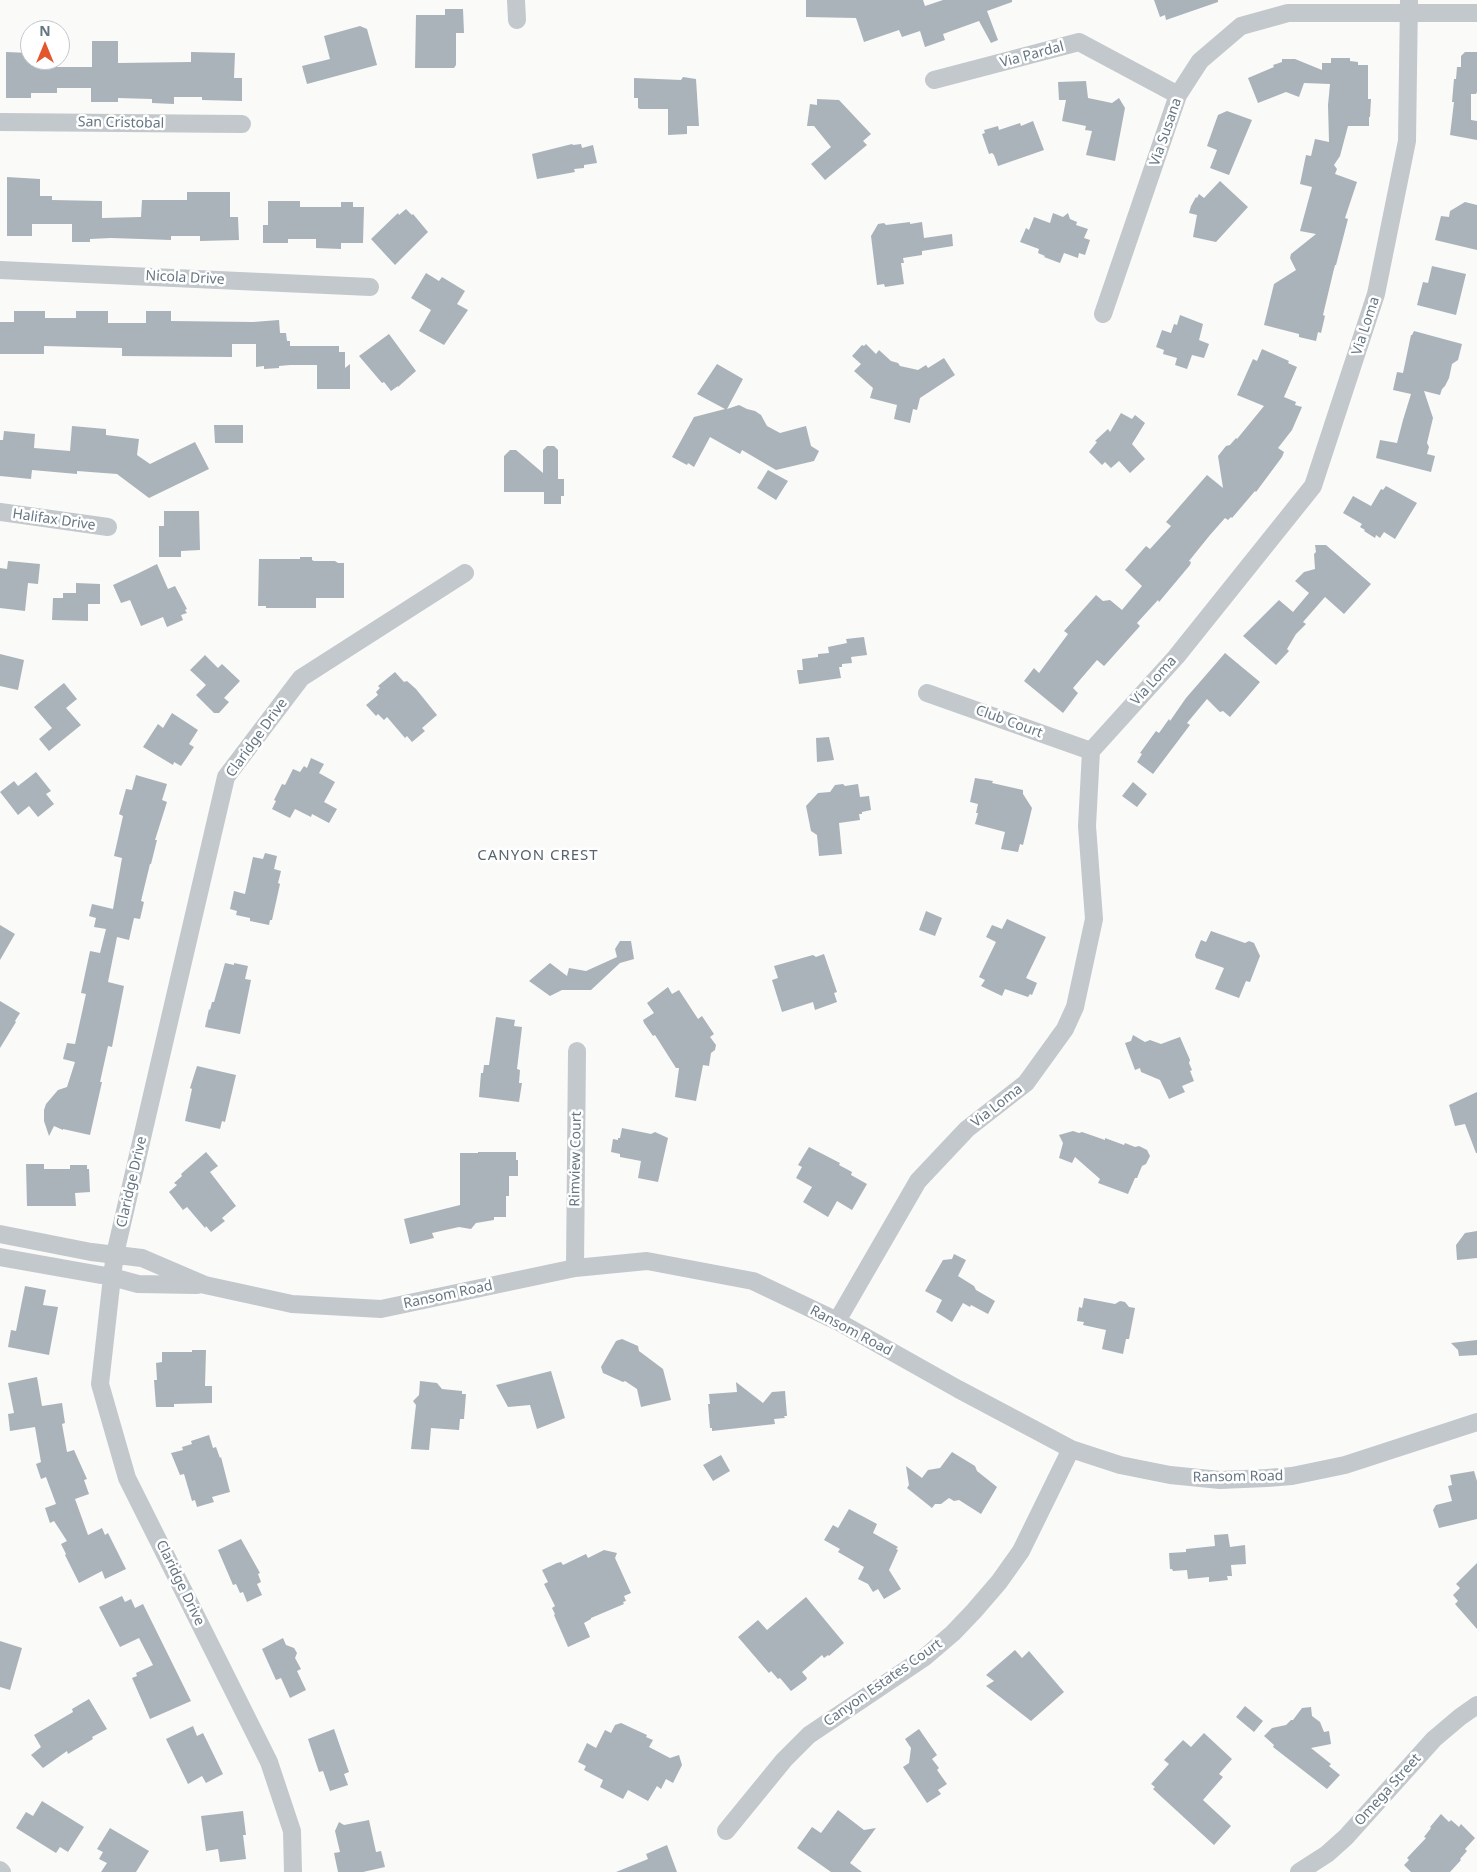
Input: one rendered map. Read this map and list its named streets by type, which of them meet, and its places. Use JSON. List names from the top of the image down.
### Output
{
  "streets": {
    "street": [
      "Via Pardal",
      "San Cristobal",
      "Via Susana",
      "Nicola Drive",
      "Via Loma",
      "Halifax Drive",
      "Club Court",
      "Claridge Drive",
      "Rimview Court",
      "Ransom Road",
      "Canyon Estates Court",
      "Omega Street"
    ]
  },
  "crossings": [
    ["Via Pardal", "Via Susana"],
    ["Via Susana", "Via Loma"],
    ["Via Loma", "Club Court"],
    ["Via Loma", "Ransom Road"],
    ["Claridge Drive", "Ransom Road"],
    ["Rimview Court", "Ransom Road"],
    ["Ransom Road", "Canyon Estates Court"]
  ],
  "districts": ["CANYON CREST"],
  "north": "top"
}
